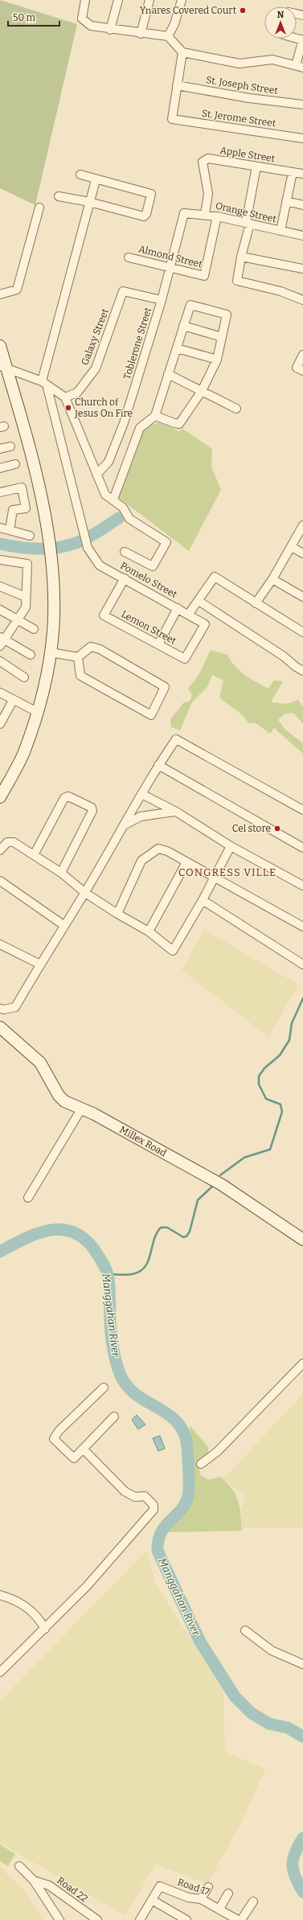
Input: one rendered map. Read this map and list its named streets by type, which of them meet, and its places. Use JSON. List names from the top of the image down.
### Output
{
  "streets": {
    "street": [
      "St. Joseph Street",
      "St. Jerome Street",
      "Apple Street",
      "Orange Street",
      "Almond Street",
      "Galaxy Street",
      "Toblerone Street",
      "Pomelo Street",
      "Lemon Street",
      "Millex Road",
      "Road 17",
      "Road 22"
    ]
  },
  "crossings": [
    ["St. Joseph Street", "St. Jerome Street"],
    ["Apple Street", "Orange Street"],
    ["Orange Street", "Almond Street"],
    ["Orange Street", "Toblerone Street"],
    ["Almond Street", "Toblerone Street"],
    ["Galaxy Street", "Toblerone Street"],
    ["Pomelo Street", "Lemon Street"]
  ],
  "districts": ["CONGRESS VILLE"],
  "water": ["Manggahan River"],
  "places": ["Ynares Covered Court", "Church of Jesus On Fire", "Cel store"],
  "scale_bar": "50 m",
  "north": "top"
}
